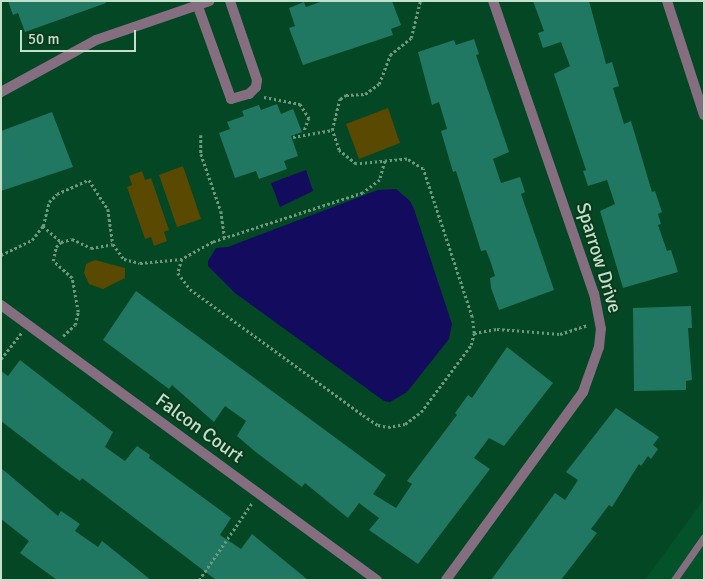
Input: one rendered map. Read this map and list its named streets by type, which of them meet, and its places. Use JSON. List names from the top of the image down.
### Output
{
  "streets": {
    "street": ["Sparrow Drive", "Falcon Court"]
  },
  "scale_bar": "50 m"
}
